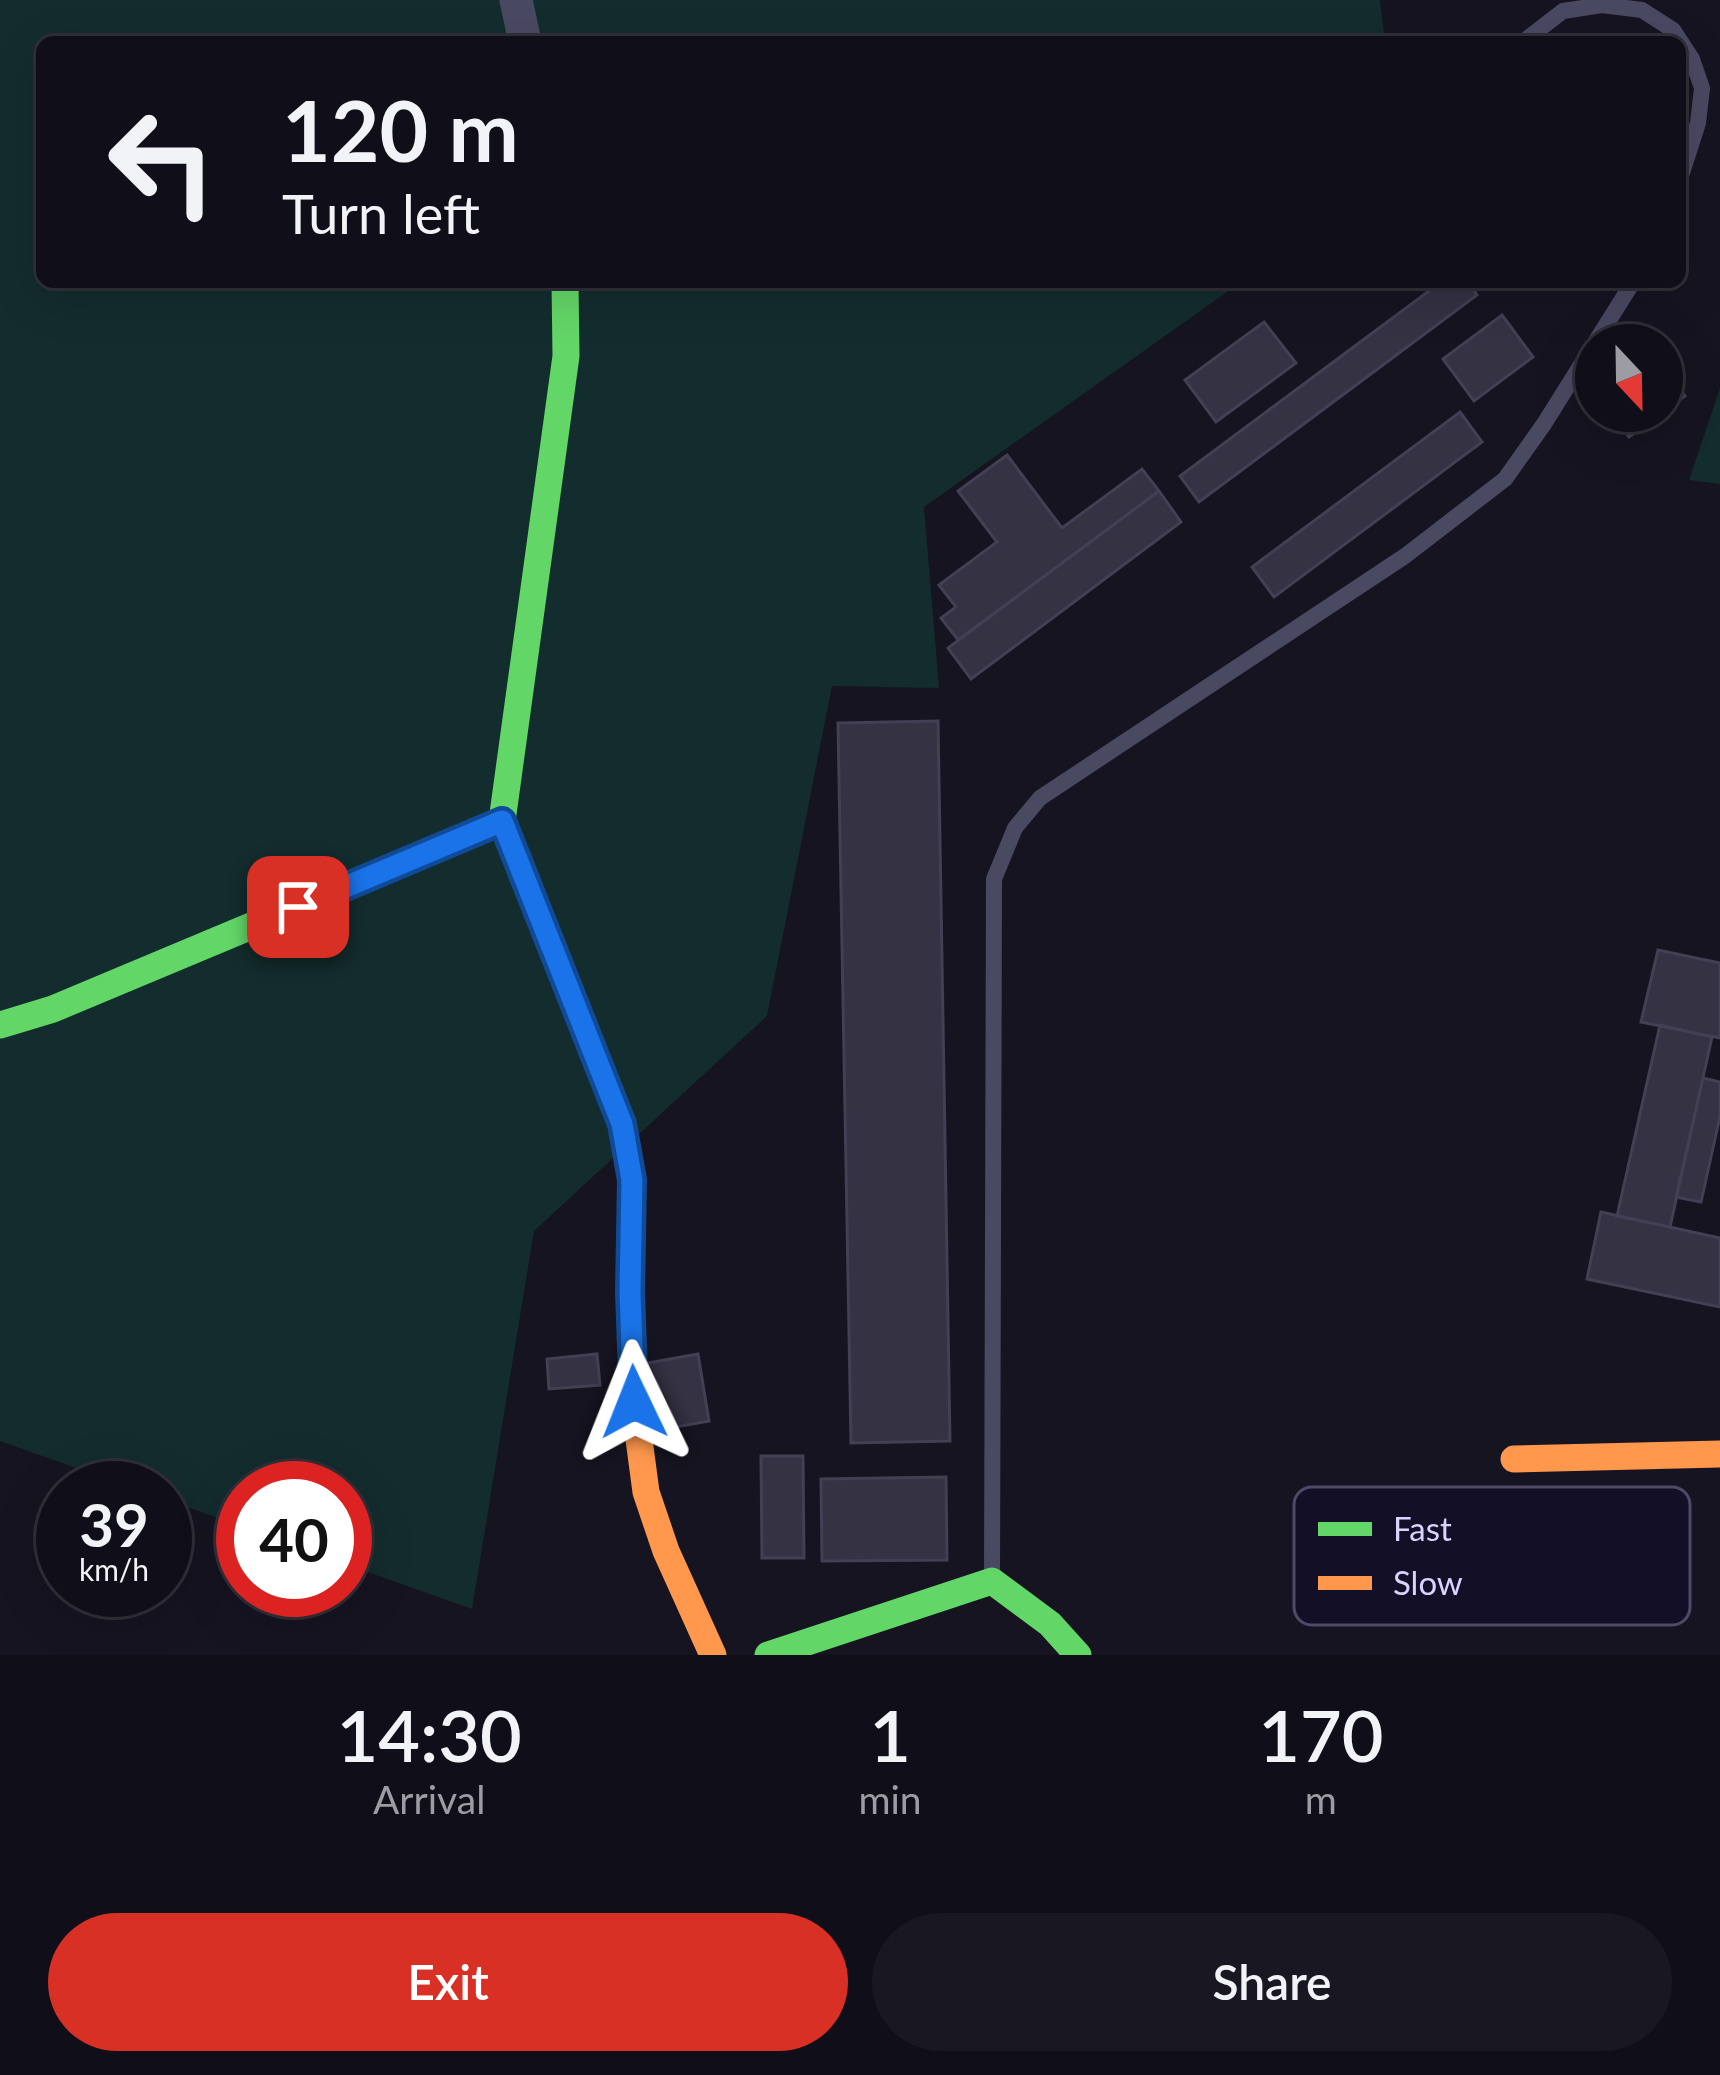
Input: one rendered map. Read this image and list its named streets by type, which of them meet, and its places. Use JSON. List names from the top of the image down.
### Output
{
  "legend": ["Fast", "Slow"],
  "north": "bottom",
  "page": {
    "turn": ["120 m", "Turn left"],
    "speed": "39 km/h",
    "limit": "40",
    "eta": [
      "14:30",
      "Arrival",
      "1",
      "min",
      "170",
      "m"
    ],
    "buttons": ["Exit", "Share"]
  }
}
